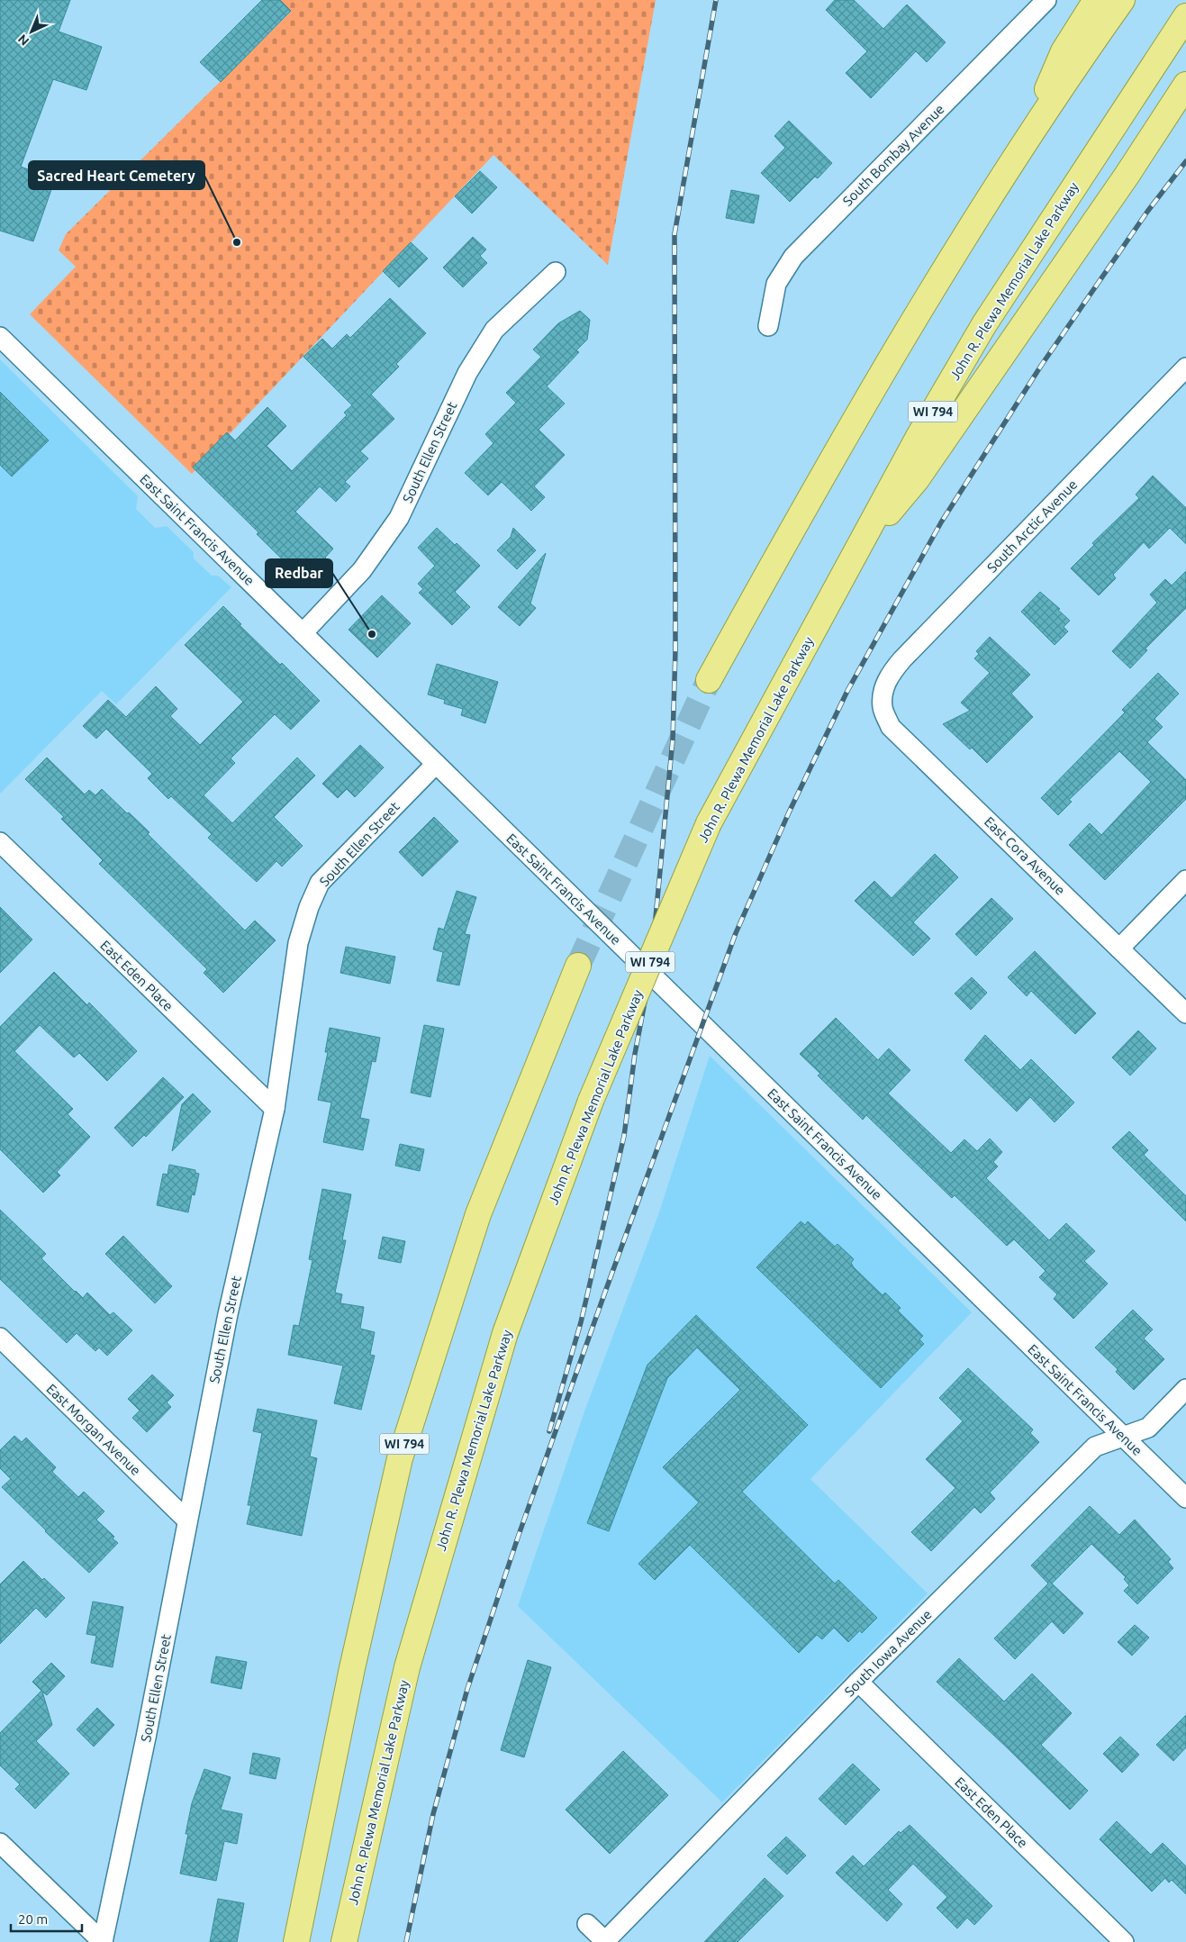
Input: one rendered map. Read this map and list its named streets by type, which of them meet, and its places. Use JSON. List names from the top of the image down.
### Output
{
  "streets": {
    "main road": ["John R. Plewa Memorial Lake Parkway", "WI 794"],
    "street": [
      "South Bombay Avenue",
      "South Ellen Street",
      "South Arctic Avenue",
      "East Saint Francis Avenue",
      "East Cora Avenue",
      "East Eden Place",
      "East Morgan Avenue",
      "South Iowa Avenue"
    ]
  },
  "crossings": [
    ["South Ellen Street", "East Saint Francis Avenue"],
    ["South Ellen Street", "East Eden Place"],
    ["South Ellen Street", "East Morgan Avenue"],
    ["South Arctic Avenue", "East Cora Avenue"],
    ["East Saint Francis Avenue", "South Iowa Avenue"],
    ["East Eden Place", "South Iowa Avenue"]
  ],
  "places": ["Sacred Heart Cemetery", "Redbar"],
  "scale_bar": "20 m",
  "north": "bottom left"
}
